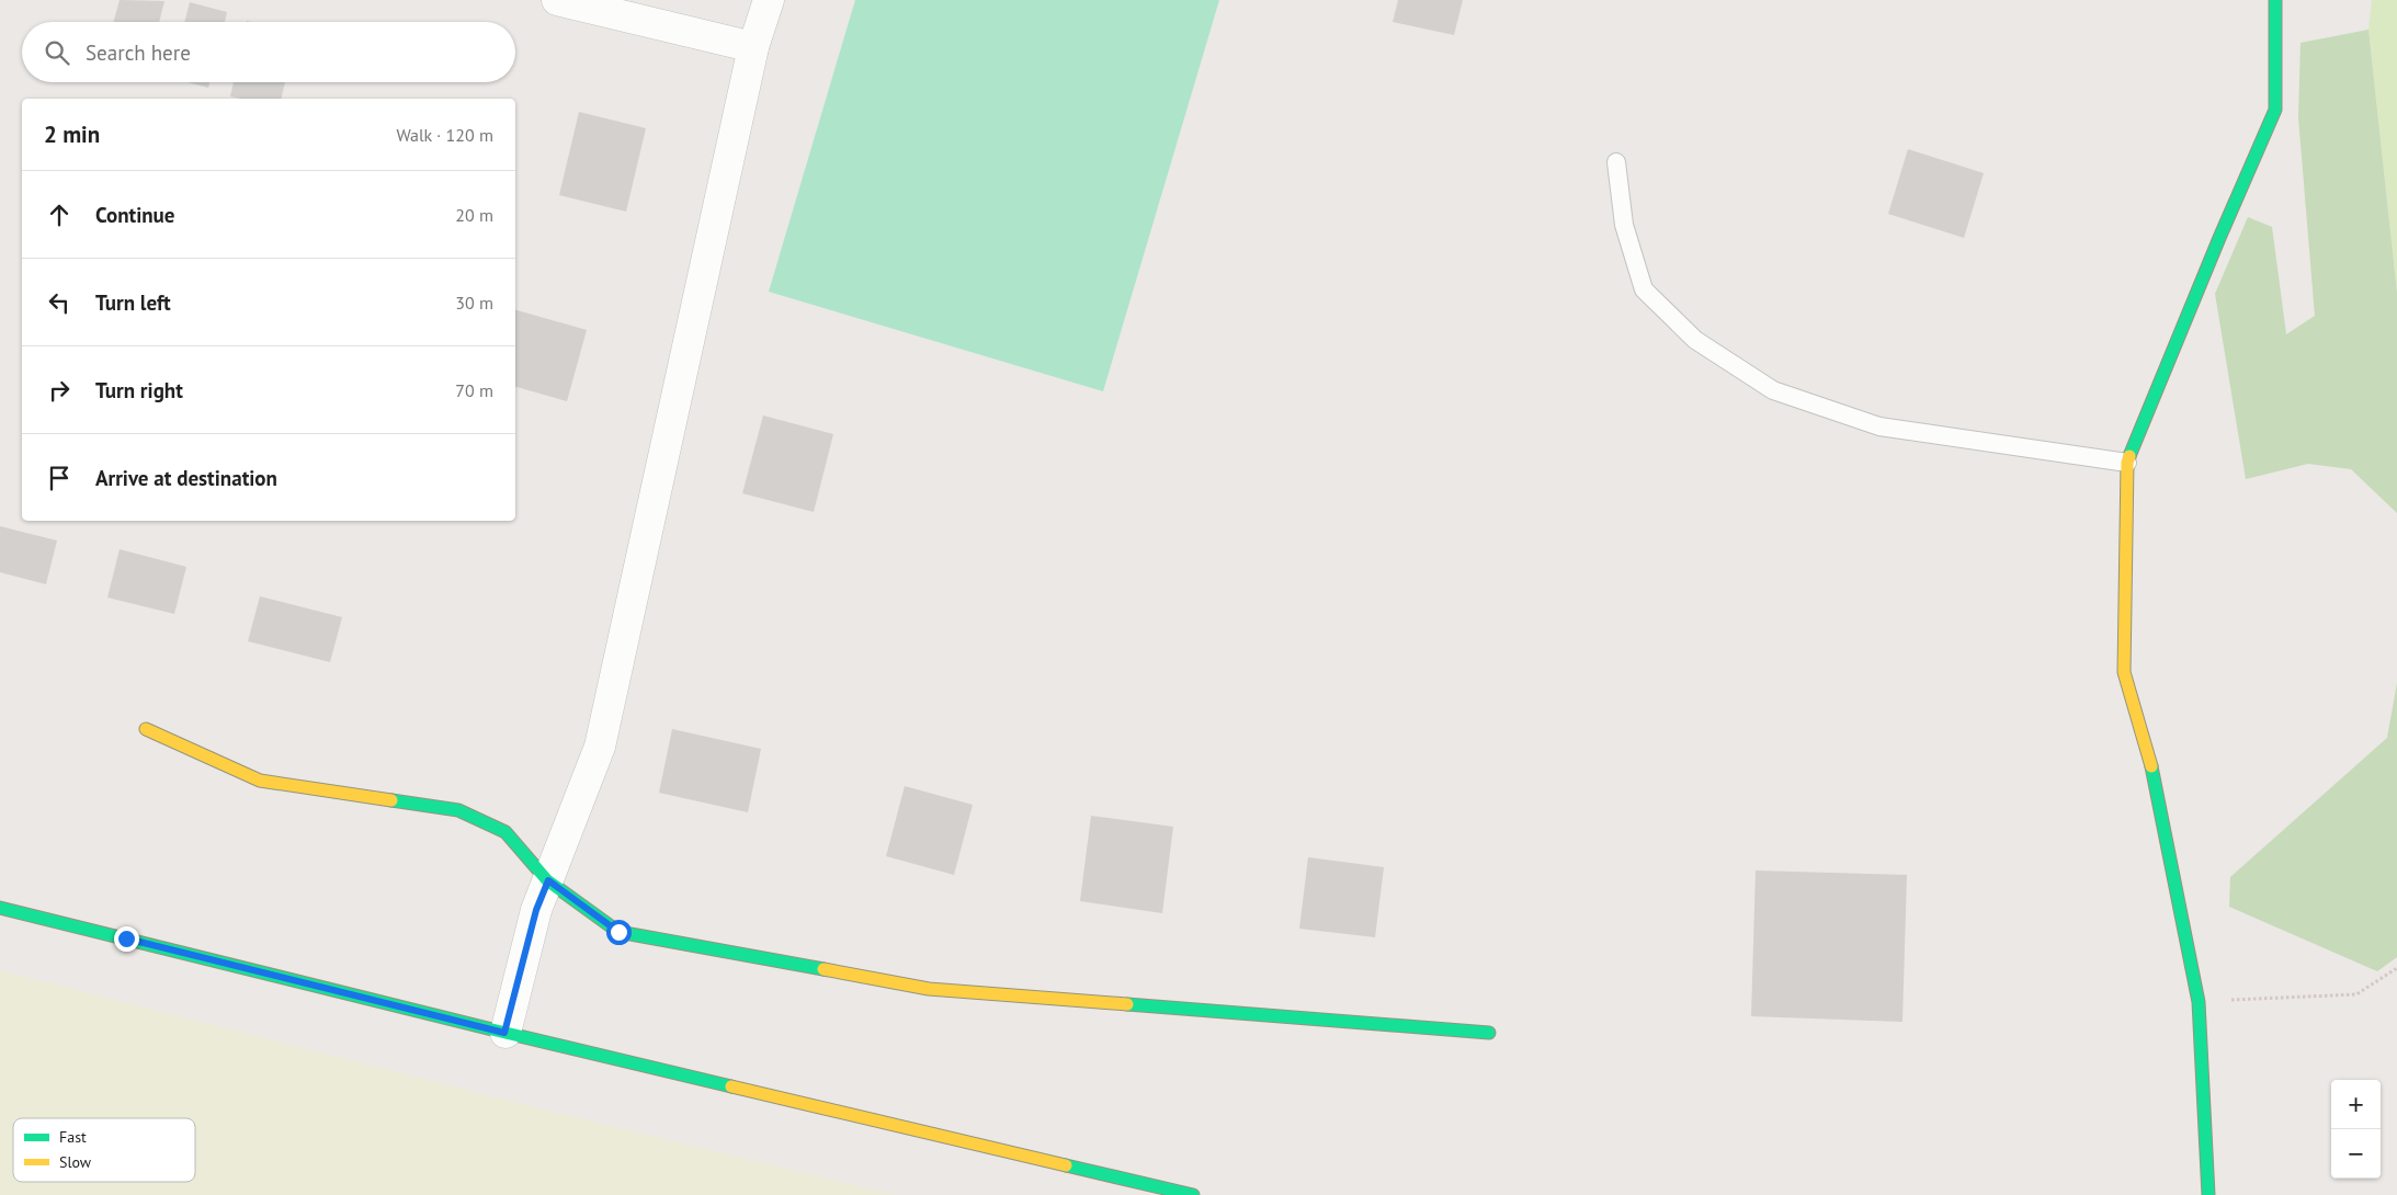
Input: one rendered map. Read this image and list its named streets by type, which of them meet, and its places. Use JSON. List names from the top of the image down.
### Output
{
  "legend": ["Fast", "Slow"],
  "page": {
    "search": "Search here",
    "heading": ["2 min", "Walk · 120 m"],
    "list": [
      ["Continue", "20 m"],
      ["Turn left", "30 m"],
      ["Turn right", "70 m"],
      "Arrive at destination"
    ],
    "map_buttons": ["+", "−"]
  }
}
